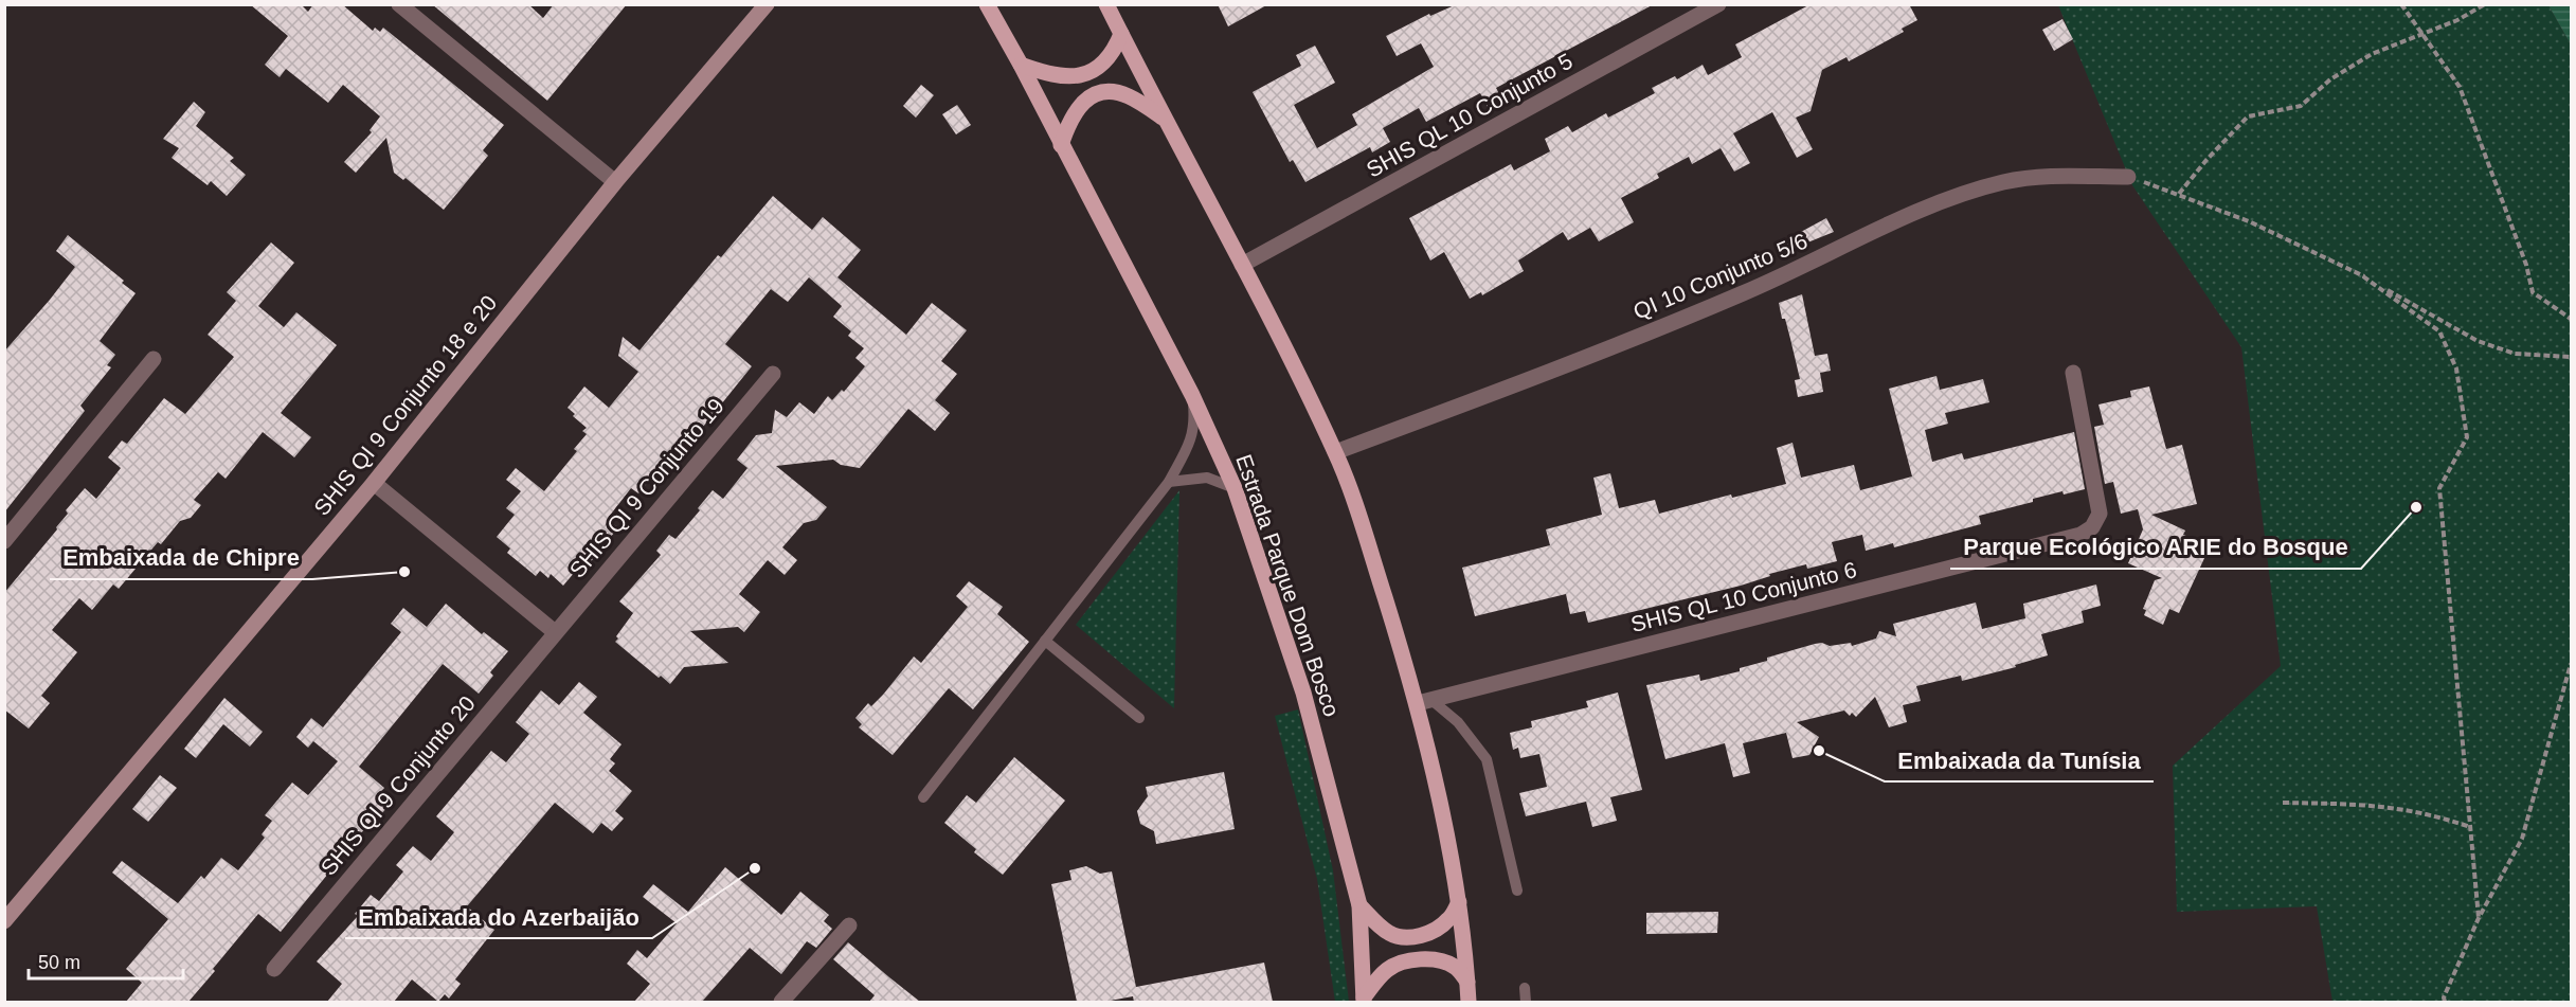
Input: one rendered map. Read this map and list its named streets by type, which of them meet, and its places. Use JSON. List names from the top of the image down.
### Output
{
  "streets": {
    "main road": ["Estrada Parque Dom Bosco"],
    "street": [
      "SHIS QL 10 Conjunto 5",
      "QI 10 Conjunto 5/6",
      "SHIS QI 9 Conjunto 18 e 20",
      "SHIS QI 9 Conjunto 19",
      "SHIS QL 10 Conjunto 6",
      "SHIS QI 9 Conjunto 20"
    ]
  },
  "crossings": [
    ["SHIS QI 9 Conjunto 19", "SHIS QI 9 Conjunto 20"]
  ],
  "places": [
    "Parque Ecológico ARIE do Bosque",
    "Embaixada de Chipre",
    "Embaixada da Tunísia",
    "Embaixada do Azerbaijão"
  ],
  "scale_bar": "50 m"
}
